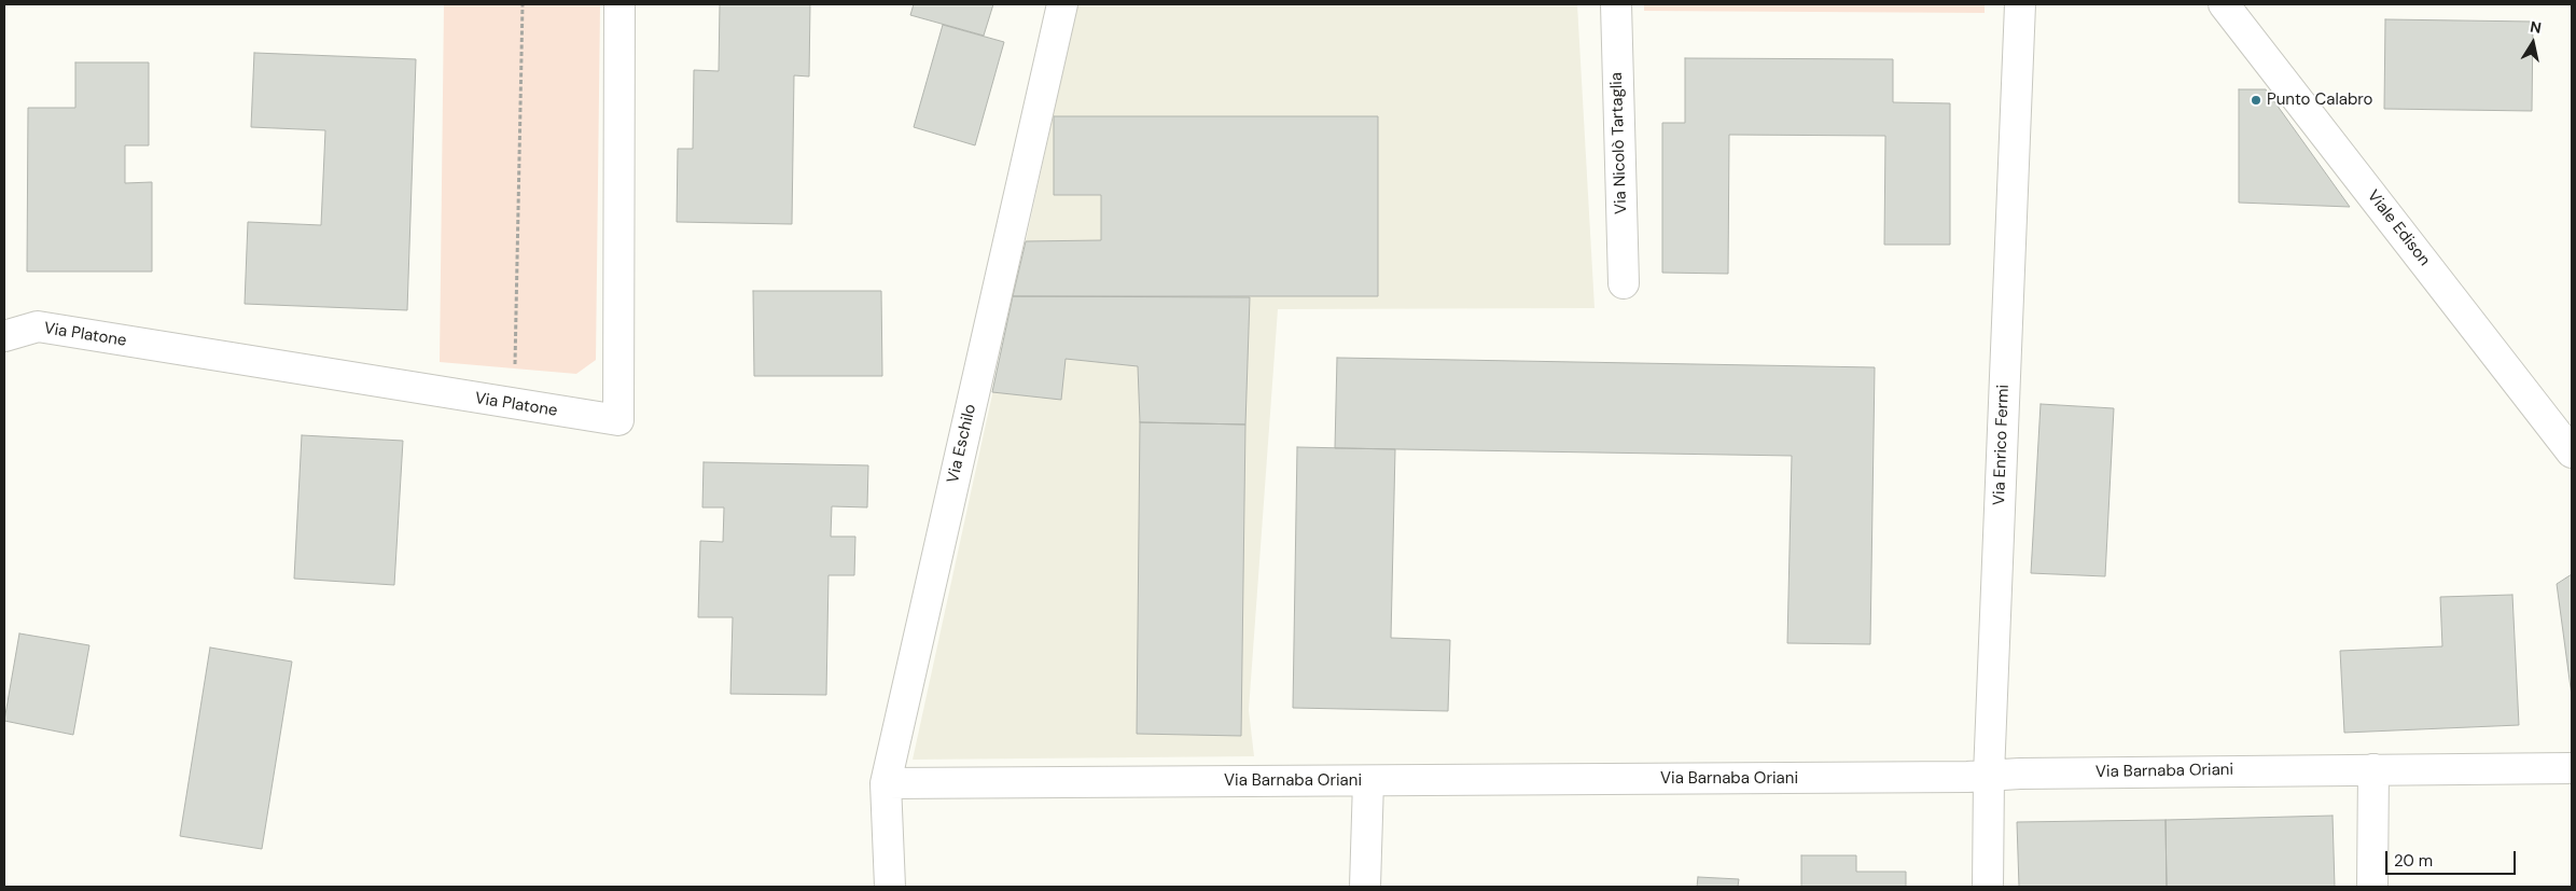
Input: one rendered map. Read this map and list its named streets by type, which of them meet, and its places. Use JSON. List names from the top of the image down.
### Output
{
  "streets": {
    "street": [
      "Via Nicolò Tartaglia",
      "Viale Edison",
      "Via Platone",
      "Via Eschilo",
      "Via Enrico Fermi",
      "Via Barnaba Oriani"
    ]
  },
  "crossings": [
    ["Via Eschilo", "Via Barnaba Oriani"],
    ["Via Enrico Fermi", "Via Barnaba Oriani"]
  ],
  "places": ["Punto Calabro"],
  "scale_bar": "20 m",
  "north": "top"
}
